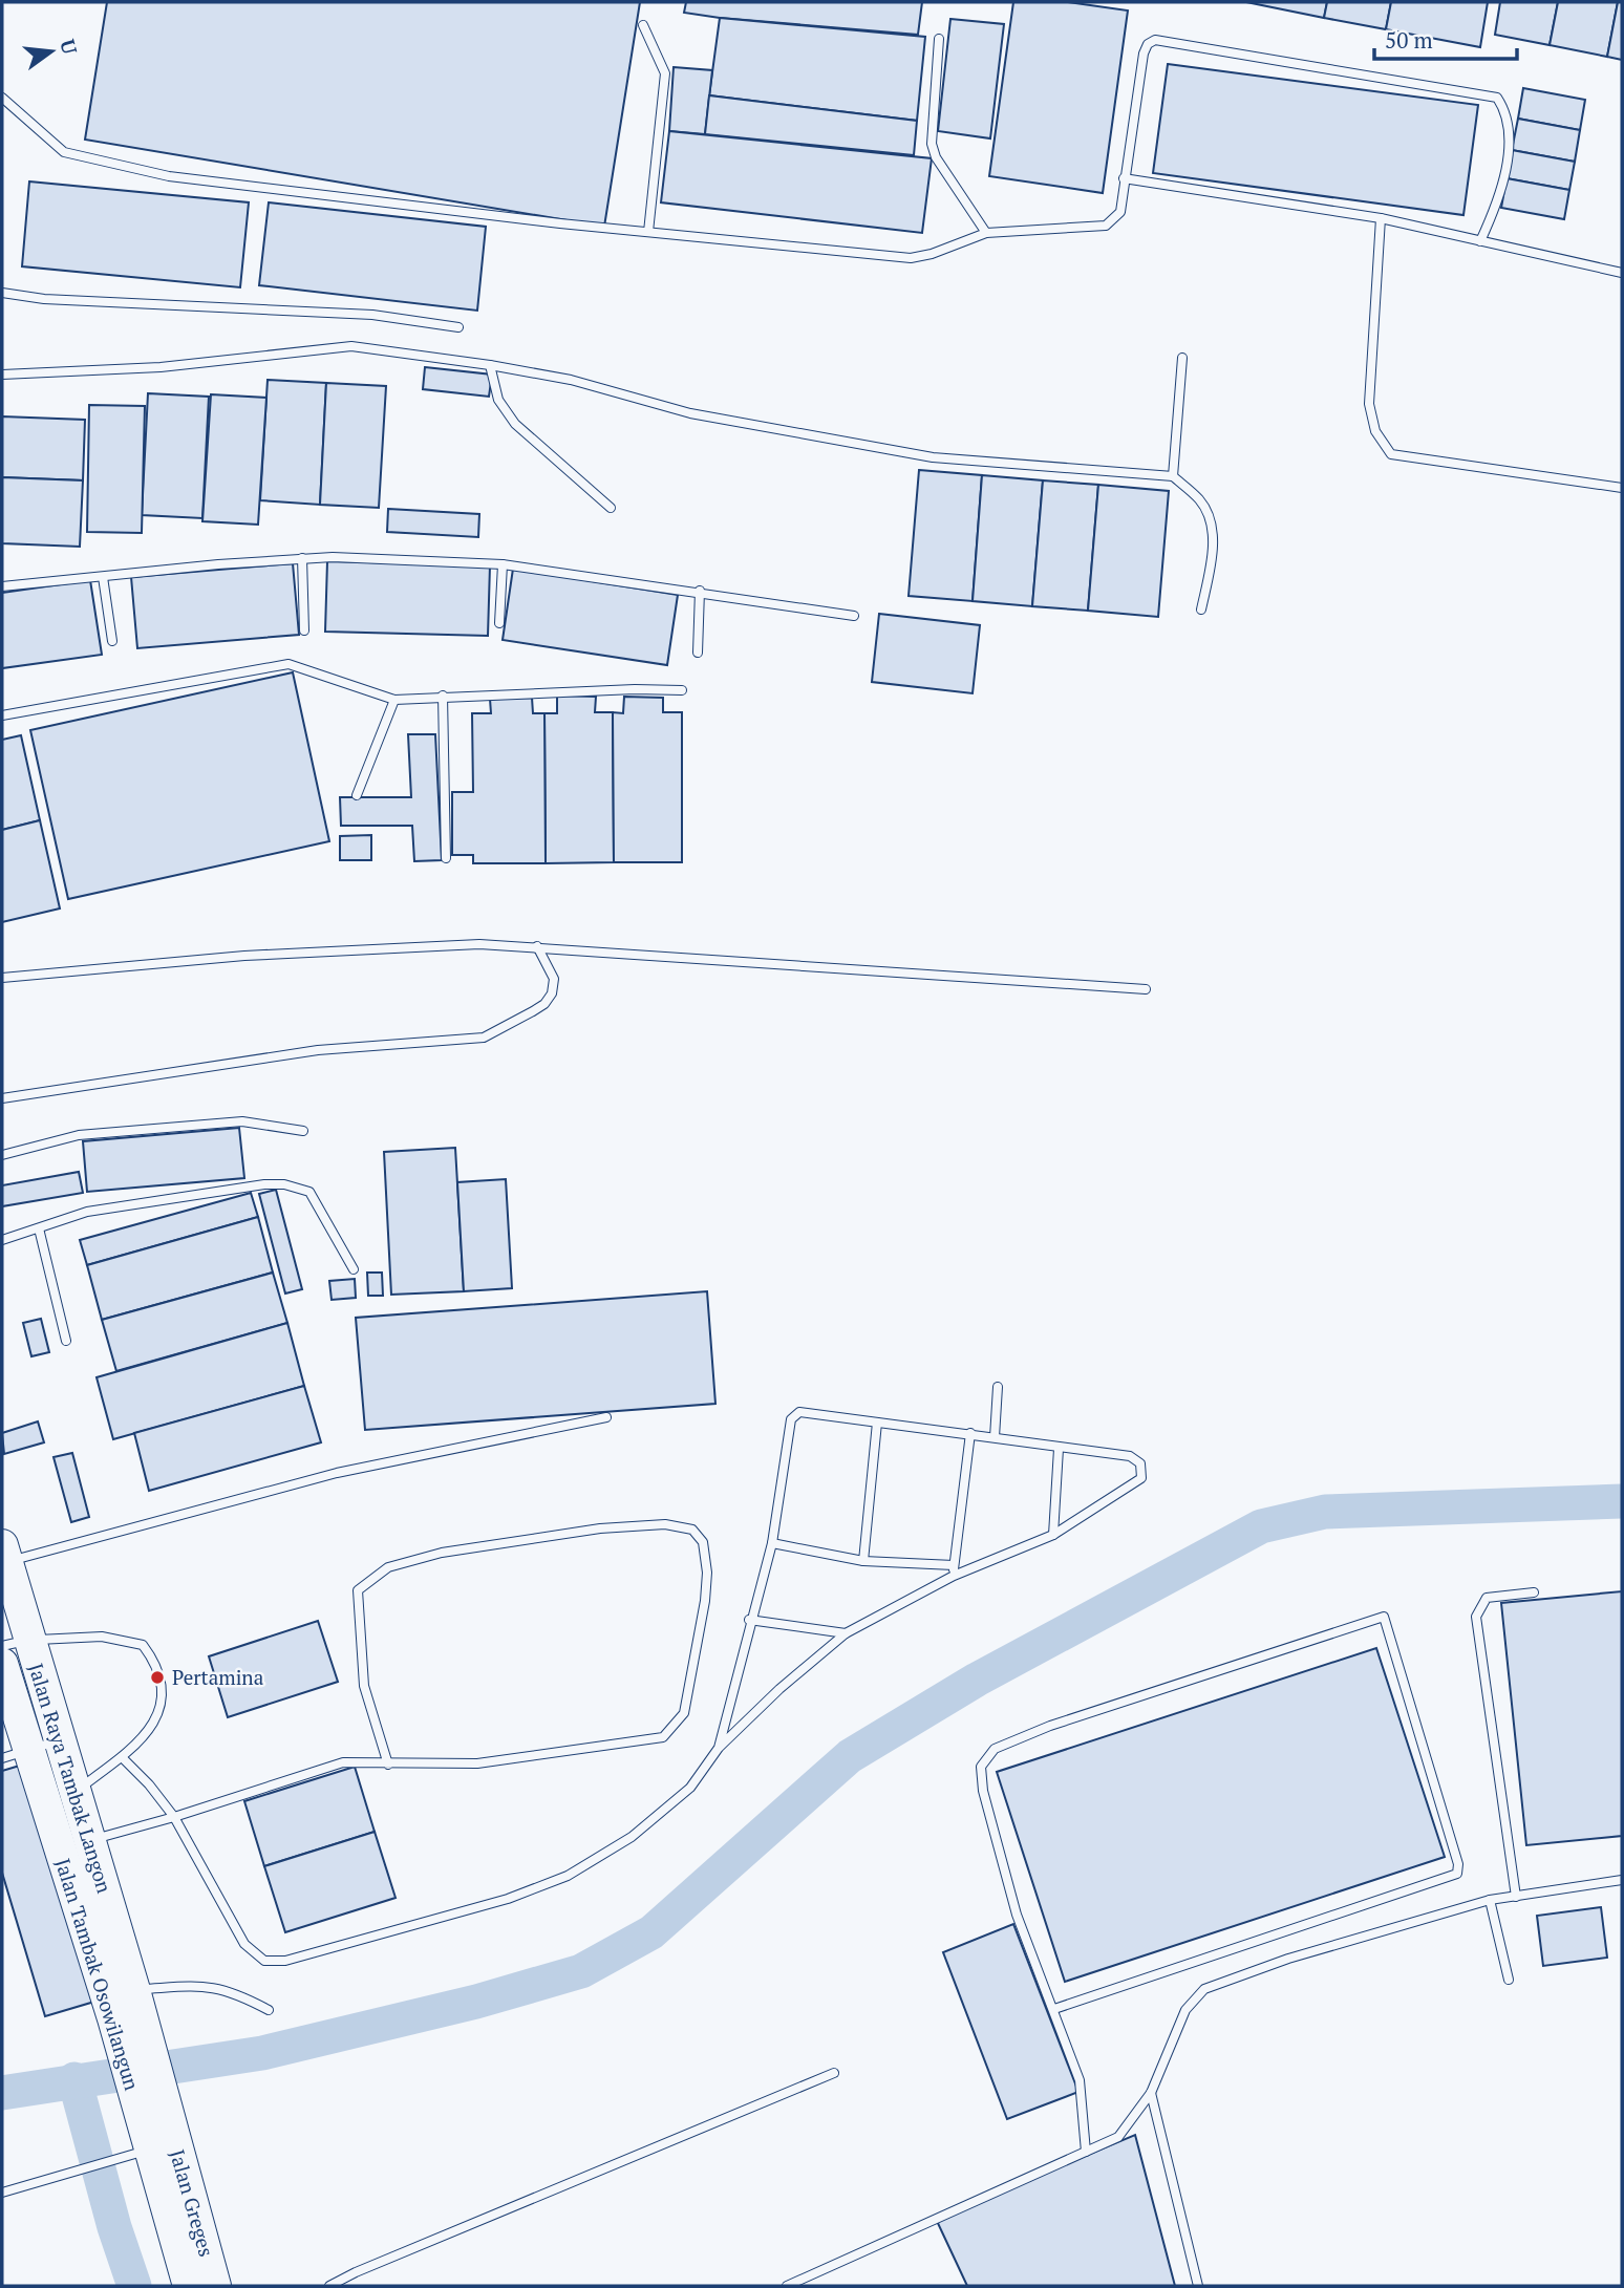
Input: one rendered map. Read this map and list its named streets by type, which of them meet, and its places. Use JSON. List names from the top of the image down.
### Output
{
  "streets": {
    "highway": ["Jalan Raya Tambak Langon", "Jalan Tambak Osowilangun", "Jalan Greges"]
  },
  "crossings": [
    ["Jalan Raya Tambak Langon", "Jalan Tambak Osowilangun"],
    ["Jalan Tambak Osowilangun", "Jalan Greges"]
  ],
  "places": ["Pertamina"],
  "scale_bar": "50 m",
  "north": "right"
}
